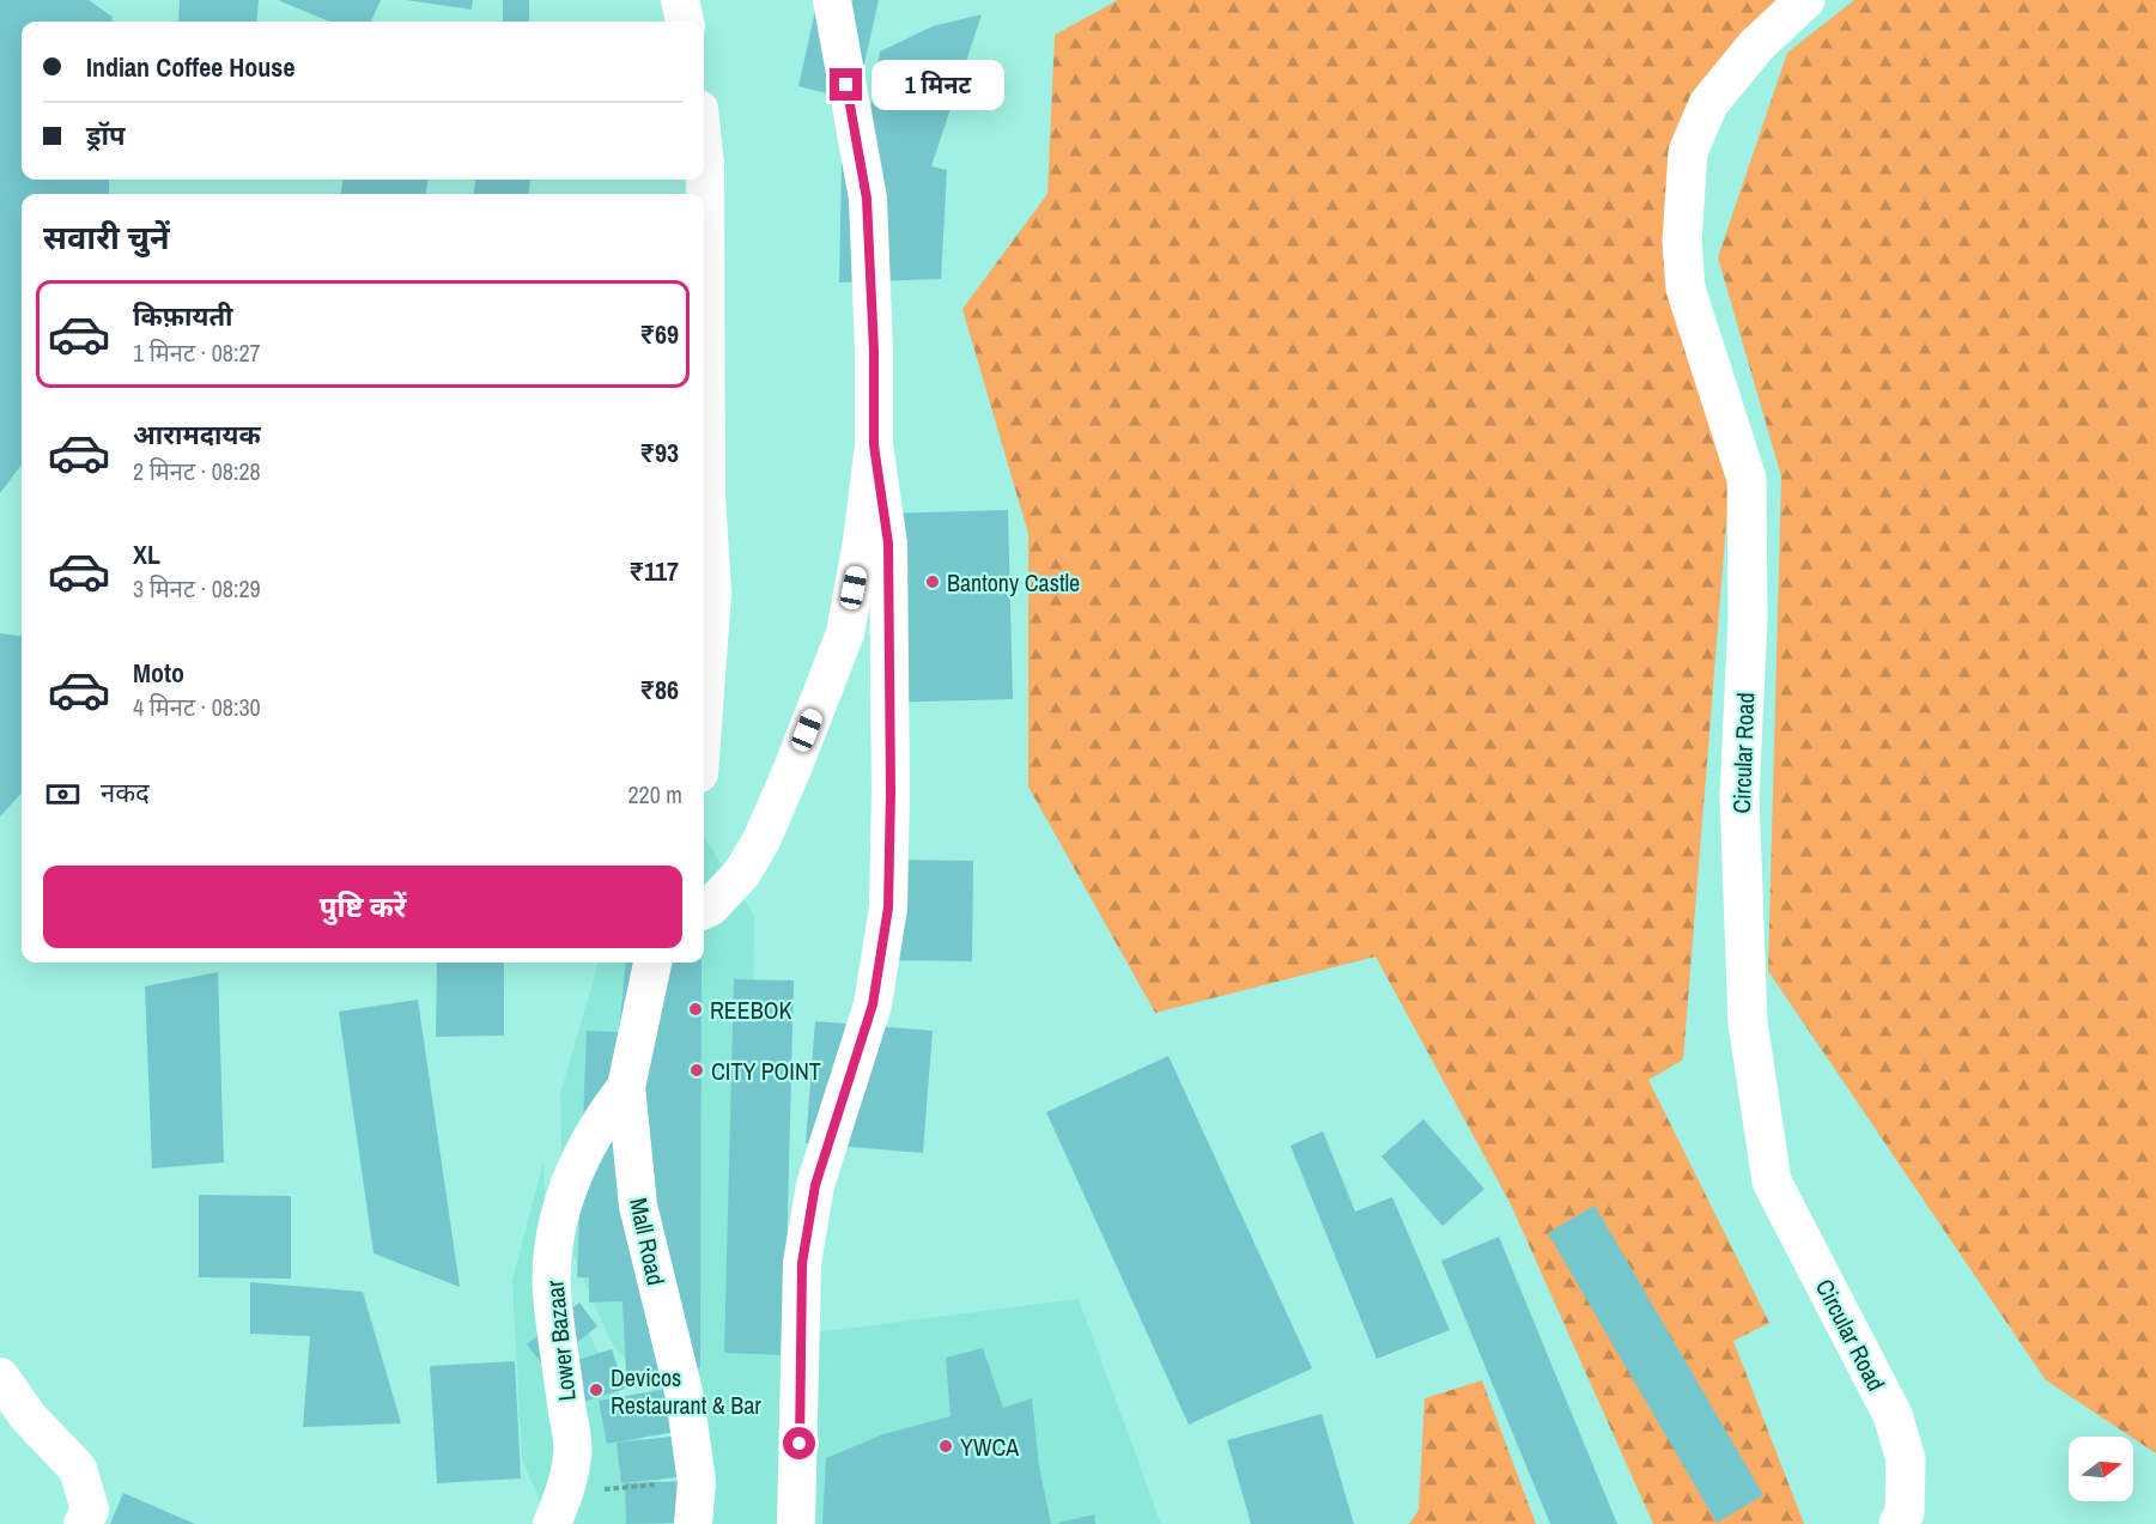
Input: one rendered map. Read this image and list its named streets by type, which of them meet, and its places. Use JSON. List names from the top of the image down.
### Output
{
  "streets": {
    "main road": ["Circular Road"],
    "street": ["Mall Road", "Lower Bazaar"]
  },
  "crossings": [
    ["Mall Road", "Lower Bazaar"]
  ],
  "places": [
    "Bantony Castle",
    "REEBOK",
    "CITY POINT",
    "Devicos Restaurant & Bar",
    "YWCA"
  ],
  "north": "right",
  "page": {
    "banner": ["Indian Coffee House", "ड्रॉप"],
    "bubble": "1 मिनट",
    "heading": "सवारी चुनें",
    "list": [
      {
        "name": "किफ़ायती",
        "note": "1 मिनट · 08:27",
        "value": "₹69"
      },
      {
        "name": "आरामदायक",
        "note": "2 मिनट · 08:28",
        "value": "₹93"
      },
      {
        "name": "XL",
        "note": "3 मिनट · 08:29",
        "value": "₹117"
      },
      {
        "name": "Moto",
        "note": "4 मिनट · 08:30",
        "value": "₹86"
      }
    ],
    "pay": ["नकद", "220 m"],
    "buttons": "पुष्टि करें"
  }
}
